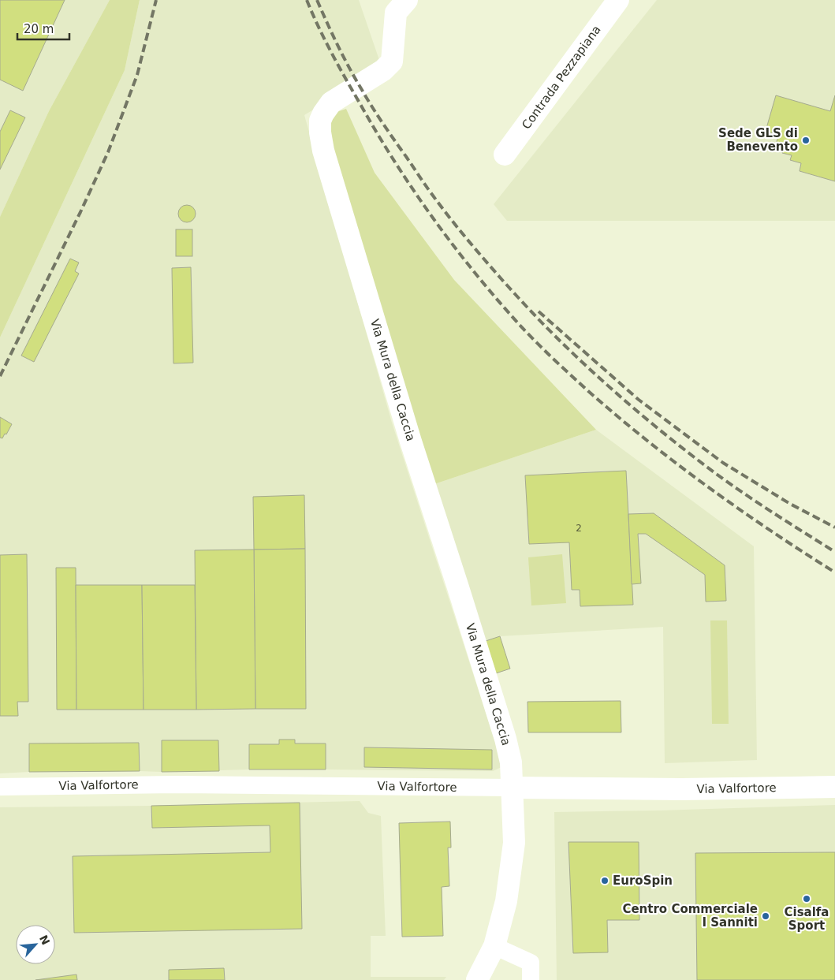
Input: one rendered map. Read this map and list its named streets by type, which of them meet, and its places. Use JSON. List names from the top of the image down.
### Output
{
  "streets": {
    "main road": ["Contrada Pezzapiana", "Via Mura della Caccia", "Via Valfortore"]
  },
  "crossings": [
    ["Via Mura della Caccia", "Via Valfortore"]
  ],
  "places": [
    "Sede GLS di Benevento",
    "EuroSpin",
    "Cisalfa Sport",
    "Centro Commerciale I Sanniti"
  ],
  "house_numbers": ["2"],
  "scale_bar": "20 m",
  "north": "top right"
}
